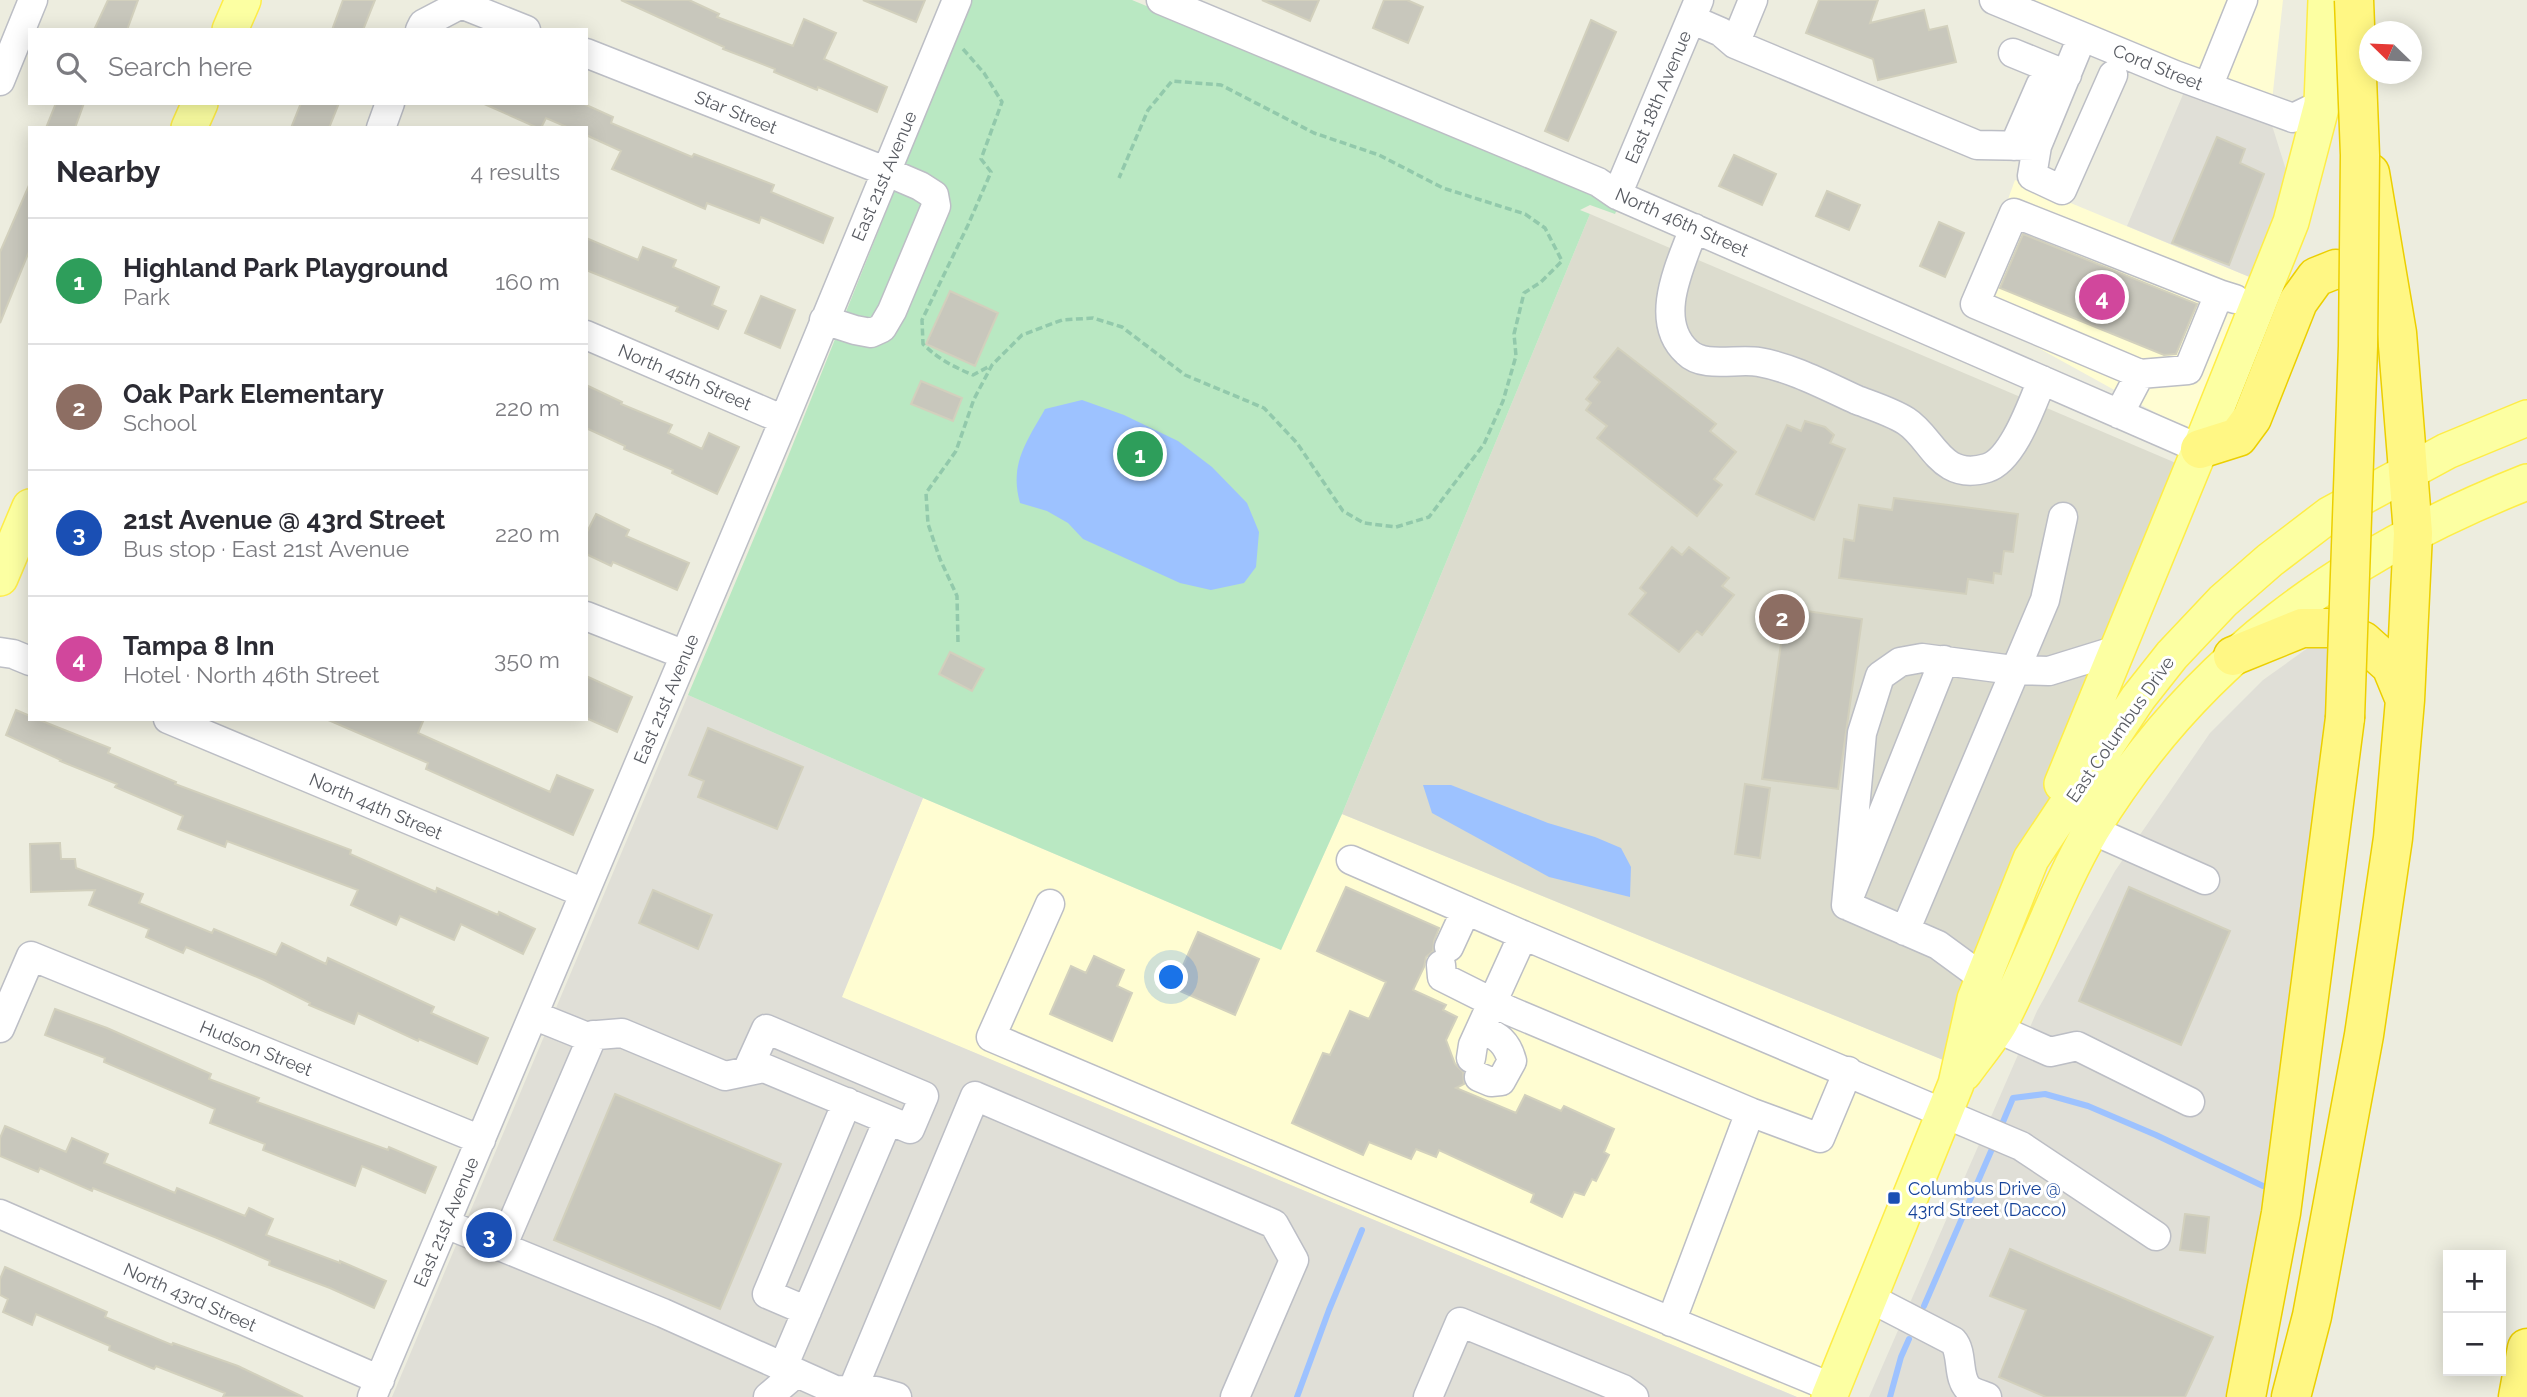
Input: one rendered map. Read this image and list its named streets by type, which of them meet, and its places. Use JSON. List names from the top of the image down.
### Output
{
  "streets": {
    "main road": ["East Columbus Drive"],
    "street": [
      "Cord Street",
      "East 18th Avenue",
      "Star Street",
      "East 21st Avenue",
      "North 46th Street",
      "North 45th Street",
      "North 44th Street",
      "Hudson Street",
      "North 43rd Street"
    ]
  },
  "crossings": [
    ["East 18th Avenue", "North 46th Street"],
    ["Star Street", "East 21st Avenue"],
    ["East 21st Avenue", "North 45th Street"],
    ["East 21st Avenue", "North 44th Street"],
    ["East 21st Avenue", "Hudson Street"],
    ["East 21st Avenue", "North 43rd Street"]
  ],
  "places": {
    "transit": ["Columbus Drive @ 43rd Street (Dacco)"]
  },
  "north": "top left",
  "page": {
    "search": "Search here",
    "heading": ["Nearby", "4 results"],
    "list": [
      {
        "mark": "1",
        "name": "Highland Park Playground",
        "note": "Park",
        "value": "160 m"
      },
      {
        "mark": "2",
        "name": "Oak Park Elementary",
        "note": "School",
        "value": "220 m"
      },
      {
        "mark": "3",
        "name": "21st Avenue @ 43rd Street",
        "note": "Bus stop · East 21st Avenue",
        "value": "220 m"
      },
      {
        "mark": "4",
        "name": "Tampa 8 Inn",
        "note": "Hotel · North 46th Street",
        "value": "350 m"
      }
    ],
    "pins": [
      "4",
      "1",
      "2",
      "3"
    ],
    "map_buttons": ["+", "−"]
  }
}
